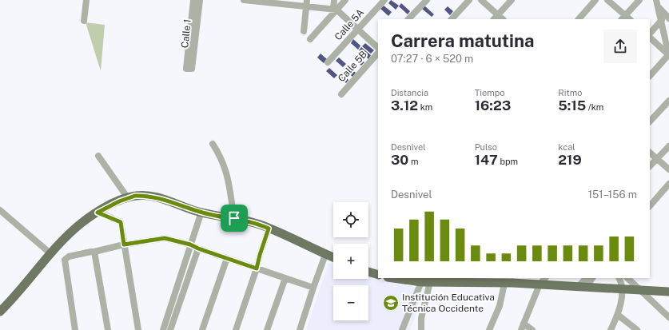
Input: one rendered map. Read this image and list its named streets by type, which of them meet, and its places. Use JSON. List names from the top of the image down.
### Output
{
  "streets": {
    "street": ["Calle 5A", "Calle 1", "Calle 5B"]
  },
  "places": {
    "school or university": ["Institución Educativa Técnica Occidente"]
  },
  "page": {
    "heading": ["Carrera matutina", "07:27 · 6 × 520 m"],
    "stats": [
      ["Distancia", "3.12 km"],
      ["Tiempo", "16:23"],
      ["Ritmo", "5:15 /km"],
      ["Desnivel", "30 m"],
      ["Pulso", "147 bpm"],
      ["kcal", "219"]
    ],
    "chart": ["Desnivel", "151–156 m"],
    "map_buttons": ["+", "−"]
  }
}
